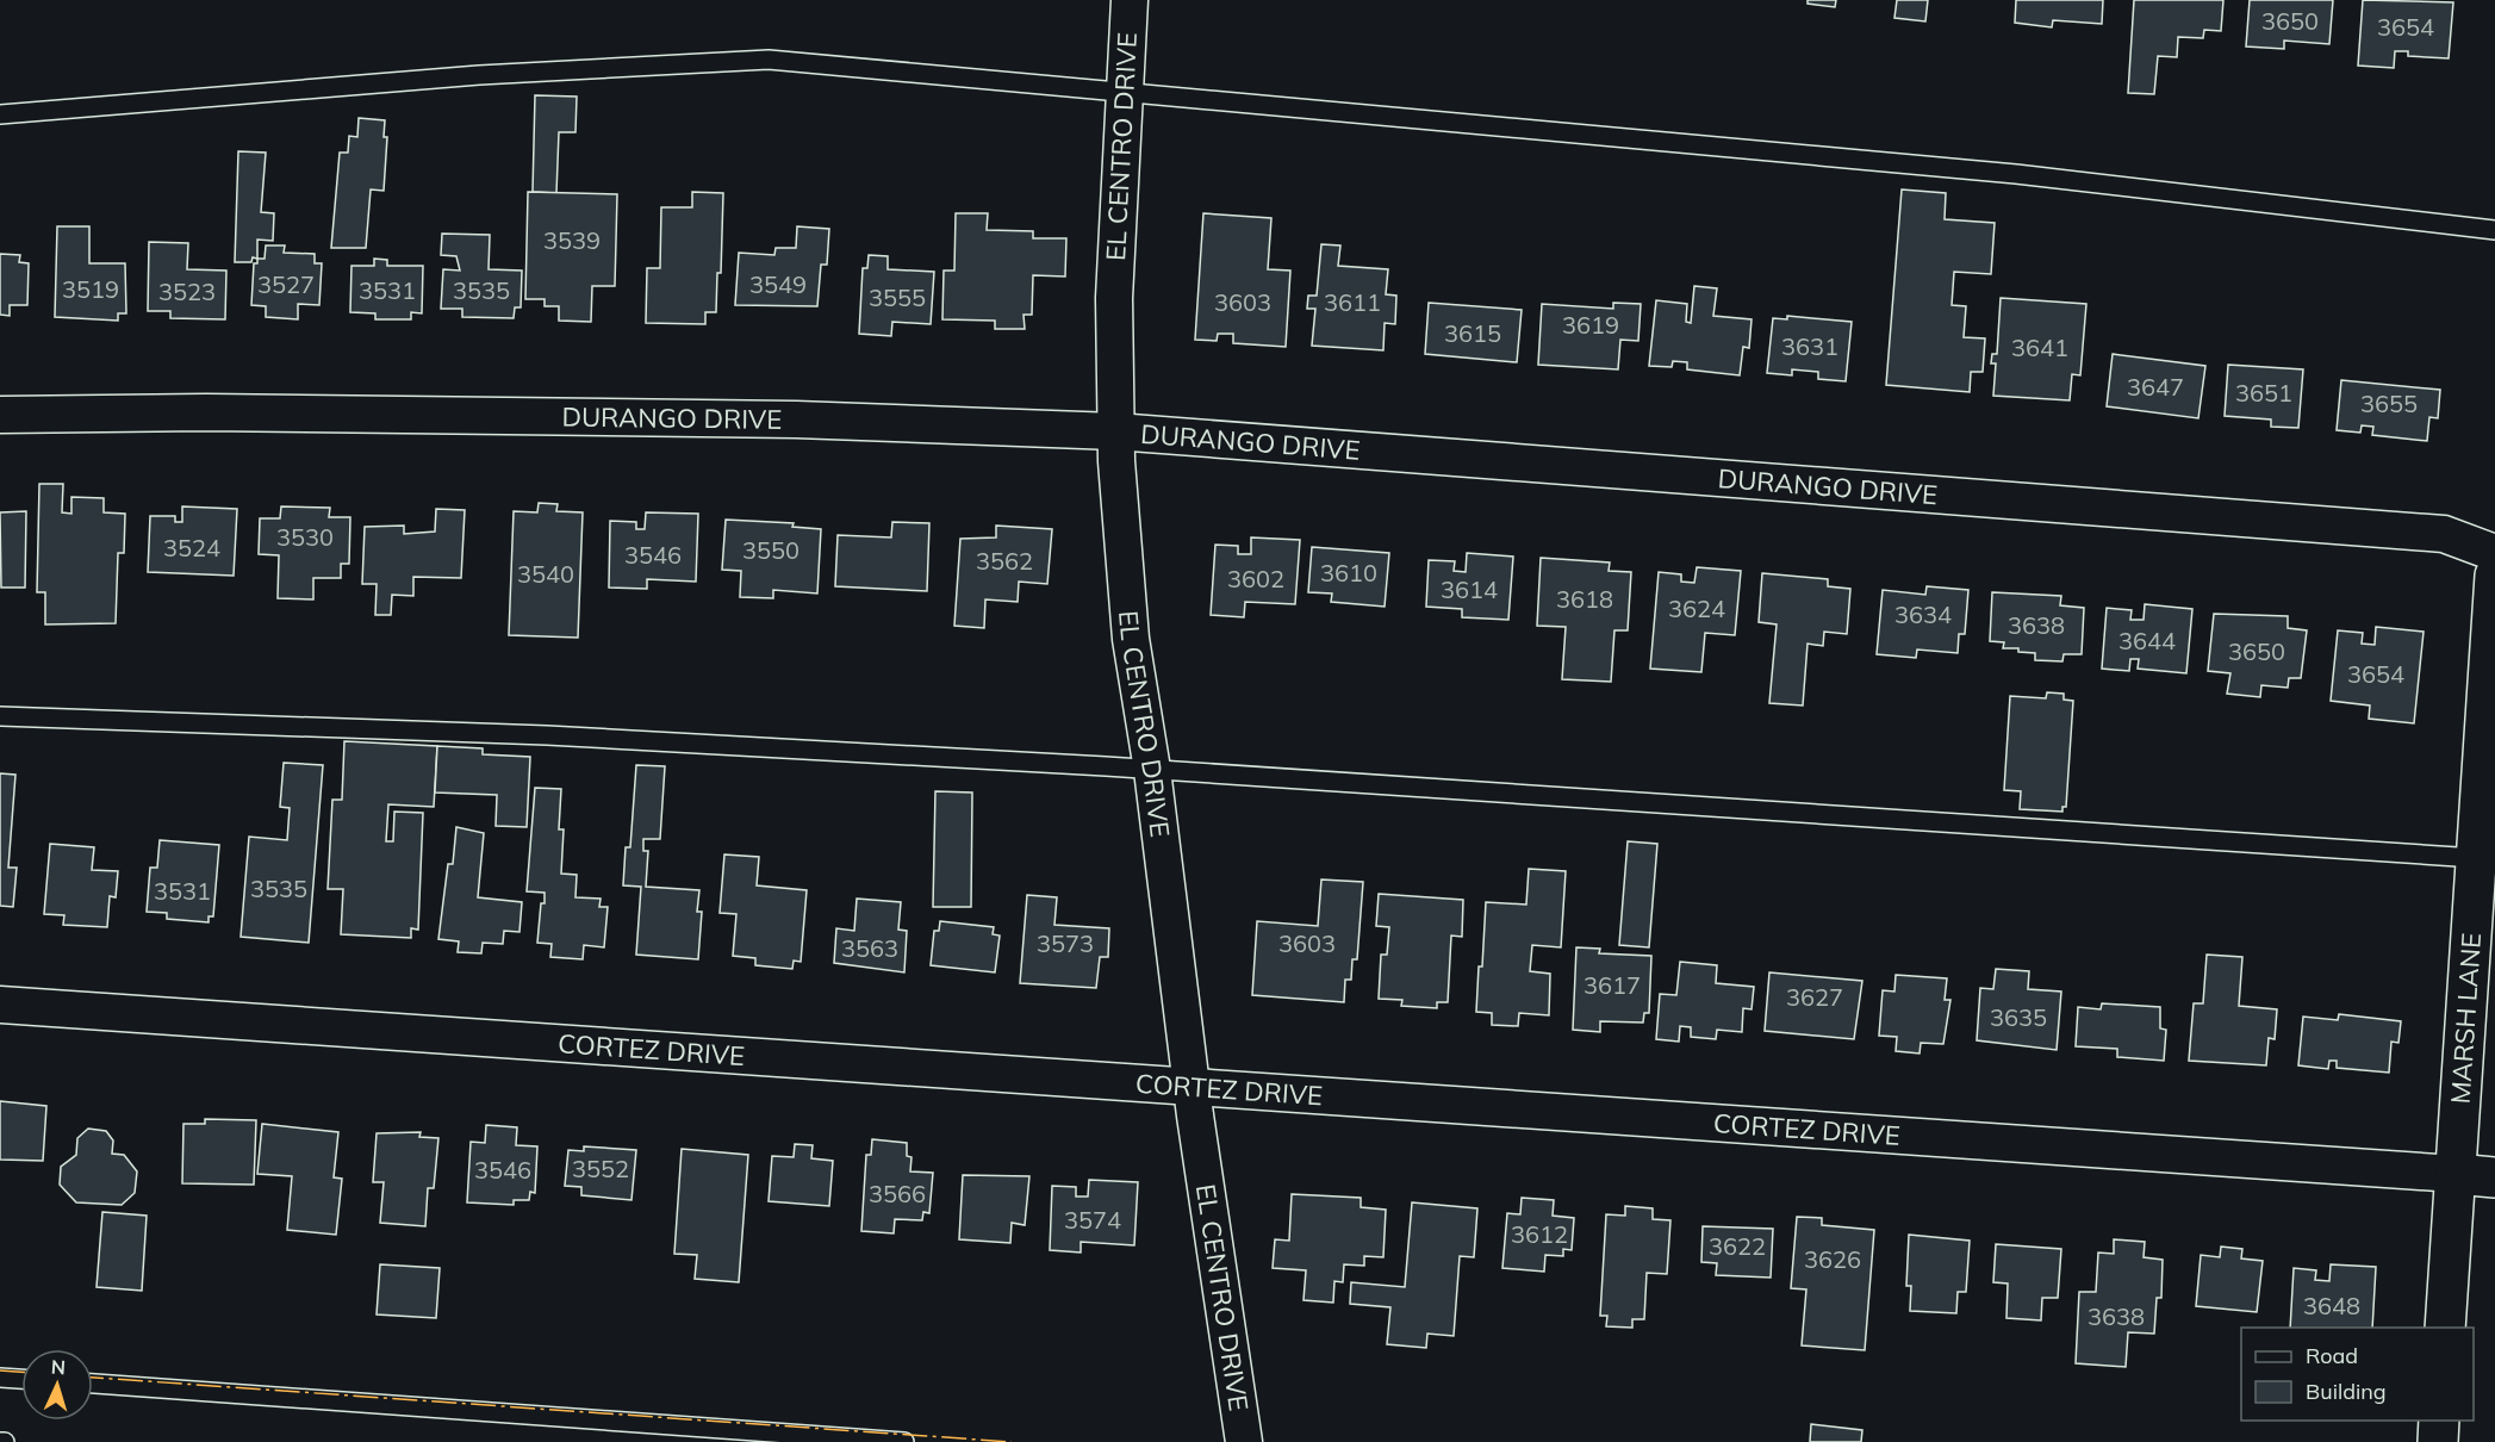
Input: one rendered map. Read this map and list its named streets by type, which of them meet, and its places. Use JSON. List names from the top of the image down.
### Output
{
  "streets": {
    "main road": ["MARSH LANE"],
    "street": ["EL CENTRO DRIVE", "DURANGO DRIVE", "CORTEZ DRIVE"]
  },
  "crossings": [
    ["EL CENTRO DRIVE", "DURANGO DRIVE"],
    ["EL CENTRO DRIVE", "CORTEZ DRIVE"],
    ["MARSH LANE", "CORTEZ DRIVE"]
  ],
  "house_numbers": [
    "3650",
    "3654",
    "3539",
    "3527",
    "3549",
    "3519",
    "3531",
    "3535",
    "3523",
    "3555",
    "3603",
    "3611",
    "3619",
    "3615",
    "3631",
    "3641",
    "3647",
    "3651",
    "3655",
    "3530",
    "3524",
    "3550",
    "3546",
    "3562",
    "3610",
    "3540",
    "3602",
    "3614",
    "3618",
    "3624",
    "3634",
    "3638",
    "3644",
    "3650",
    "3654",
    "3535",
    "3531",
    "3573",
    "3603",
    "3563",
    "3617",
    "3627",
    "3635",
    "3552",
    "3546",
    "3566",
    "3574",
    "3612",
    "3622",
    "3626",
    "3648",
    "3638"
  ],
  "legend": ["Road", "Building"],
  "north": "top"
}
